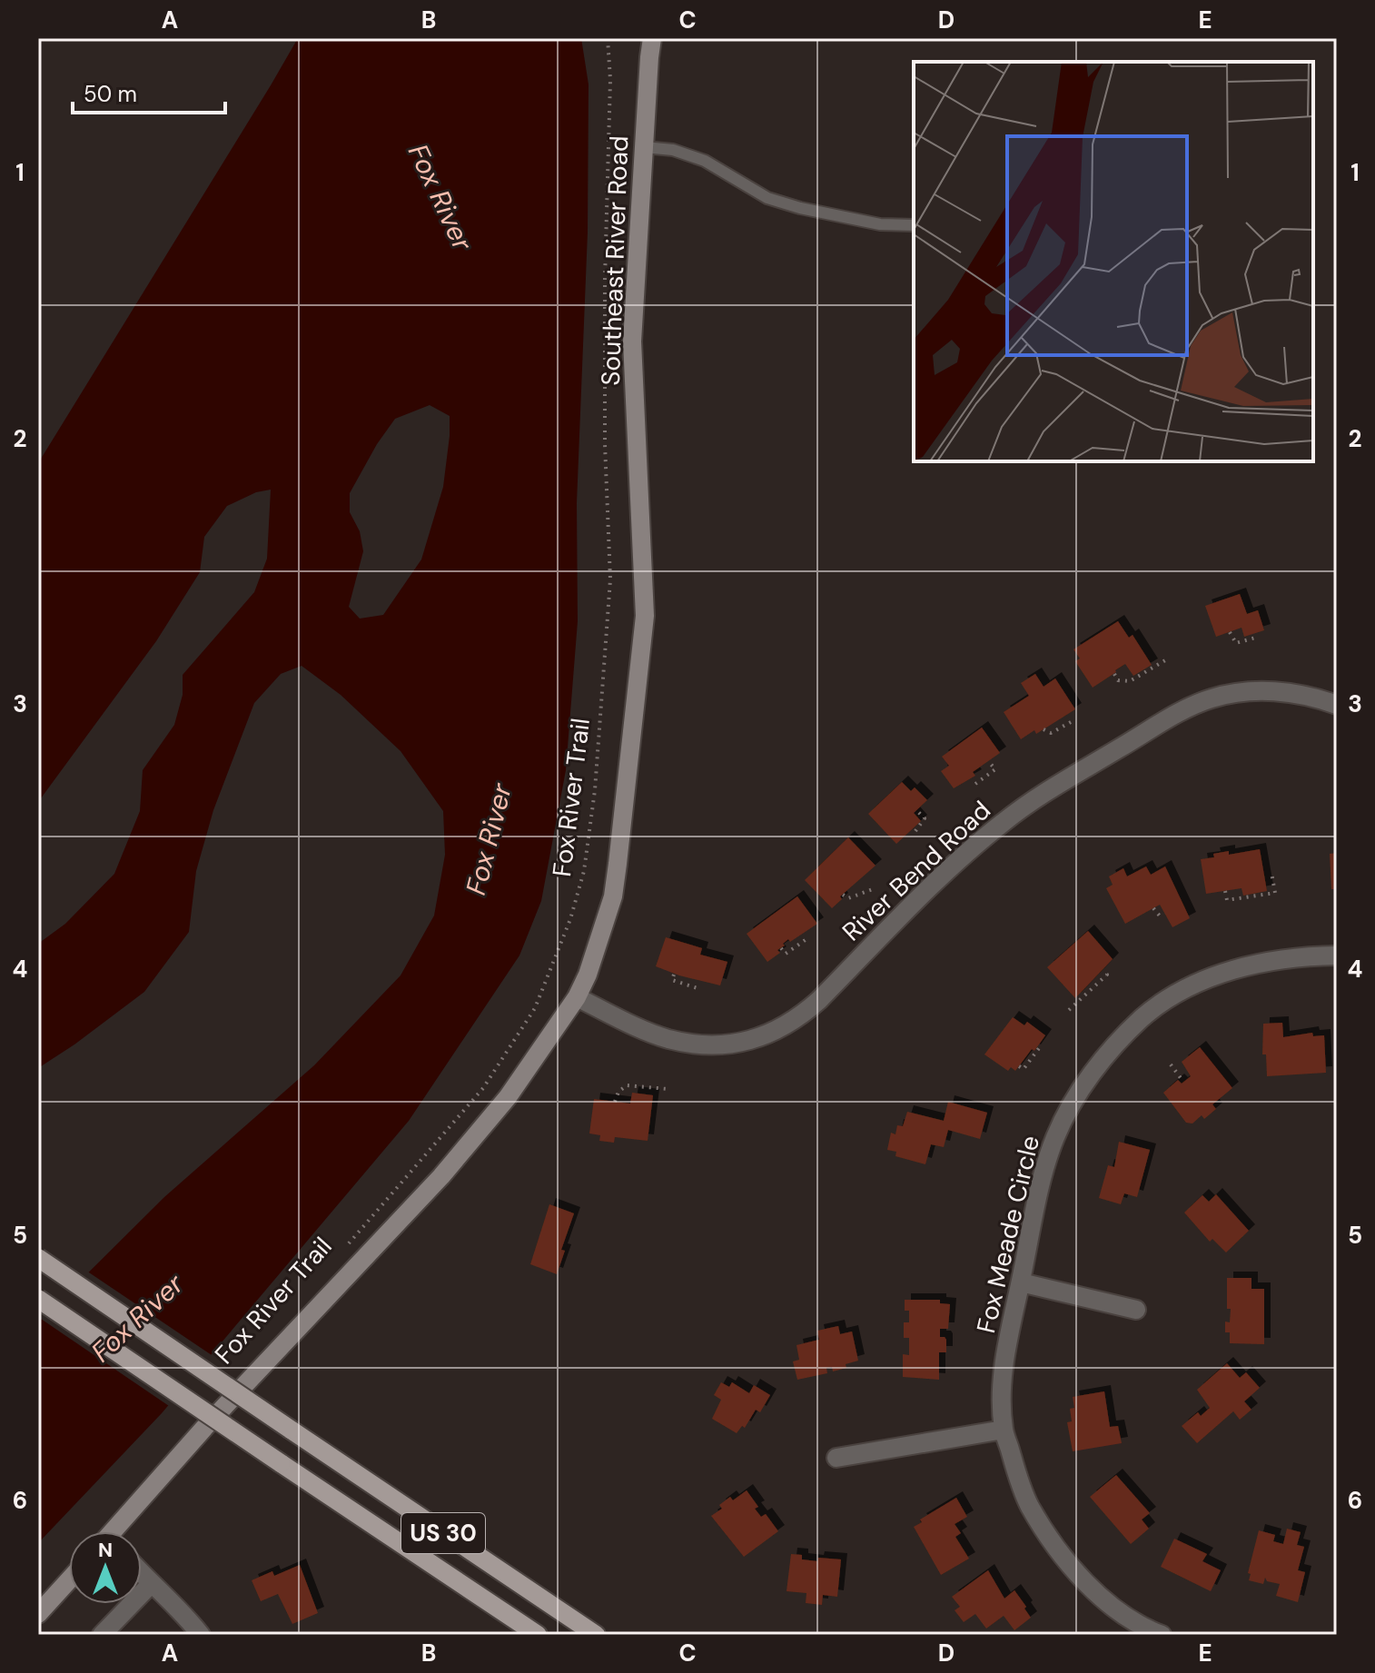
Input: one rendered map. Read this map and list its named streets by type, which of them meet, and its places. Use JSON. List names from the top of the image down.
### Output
{
  "streets": {
    "main road": ["US 30"],
    "street": ["Southeast River Road", "River Bend Road", "Fox Meade Circle"],
    "path": ["Fox River Trail"]
  },
  "crossings": [
    ["Southeast River Road", "River Bend Road"]
  ],
  "water": ["Fox River"],
  "scale_bar": "50 m",
  "north": "top",
  "grid": {
    "columns": [
      "A",
      "B",
      "C",
      "D",
      "E"
    ],
    "rows": [
      "1",
      "2",
      "3",
      "4",
      "5",
      "6"
    ]
  }
}
